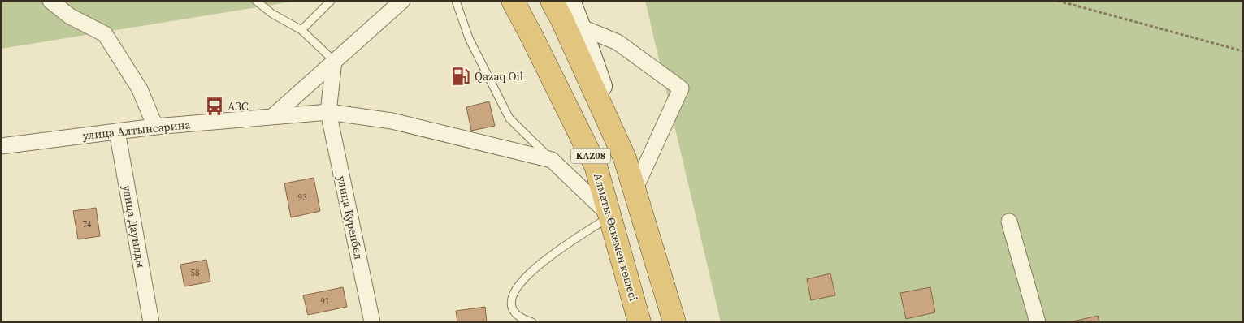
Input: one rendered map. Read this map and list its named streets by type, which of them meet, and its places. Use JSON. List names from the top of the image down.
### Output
{
  "streets": {
    "highway": ["KAZ08", "Алматы-Өскемен көшесі"],
    "street": ["улица Алтынсарина", "улица Куренбел", "улица Дауылды"]
  },
  "crossings": [
    ["улица Алтынсарина", "улица Куренбел"],
    ["улица Алтынсарина", "улица Дауылды"]
  ],
  "places": {
    "fuel station": ["Qazaq Oil"],
    "bus stop": ["АЗС"]
  },
  "house_numbers": [
    "93",
    "74",
    "58",
    "91"
  ]
}
